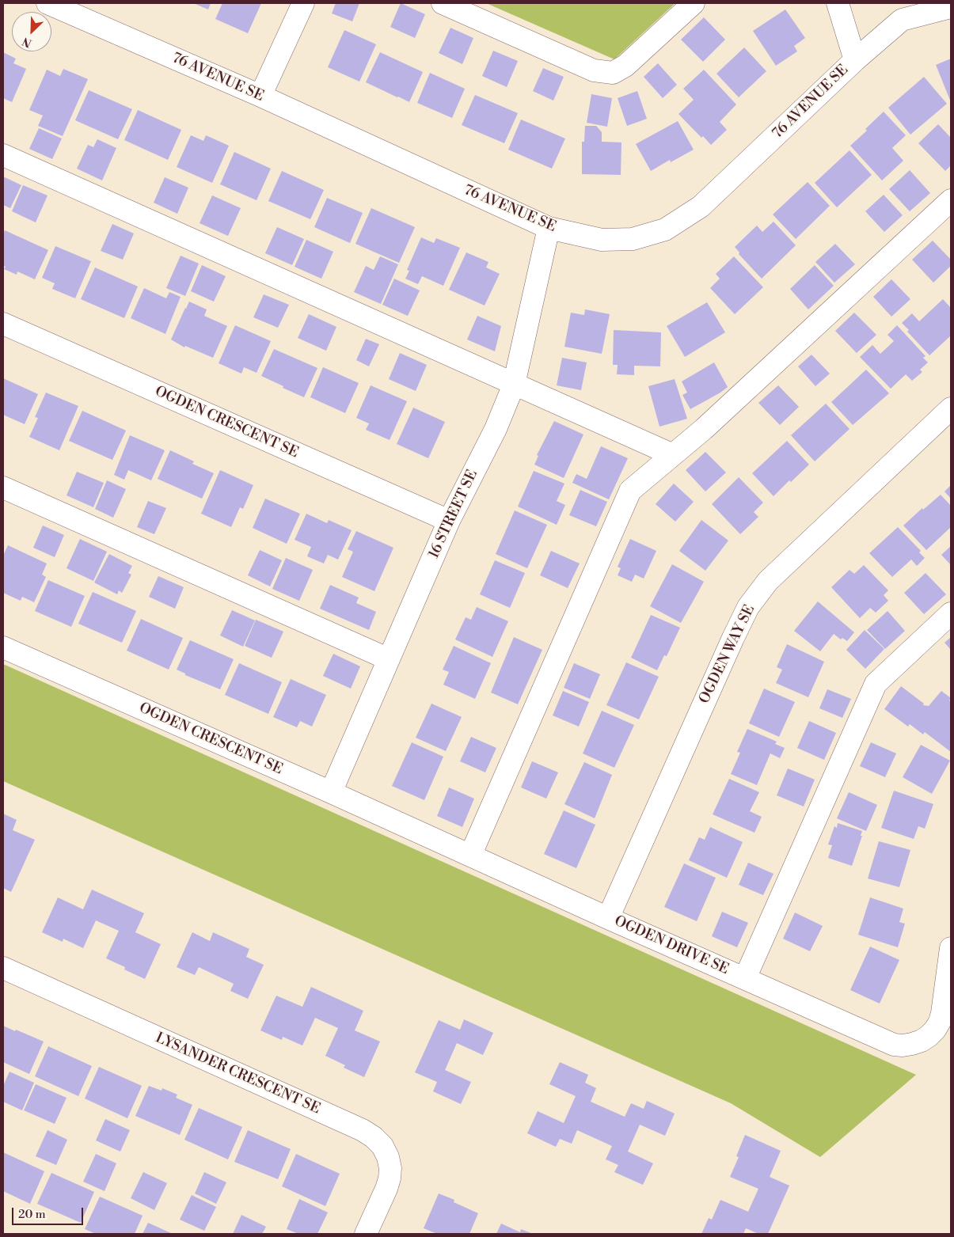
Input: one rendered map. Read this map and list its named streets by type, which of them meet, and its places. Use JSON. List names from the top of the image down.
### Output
{
  "streets": {
    "street": [
      "76 AVENUE SE",
      "OGDEN CRESCENT SE",
      "16 STREET SE",
      "OGDEN WAY SE",
      "OGDEN DRIVE SE",
      "LYSANDER CRESCENT SE"
    ]
  },
  "crossings": [
    ["76 AVENUE SE", "16 STREET SE"],
    ["OGDEN CRESCENT SE", "16 STREET SE"],
    ["OGDEN CRESCENT SE", "OGDEN DRIVE SE"],
    ["16 STREET SE", "OGDEN DRIVE SE"],
    ["OGDEN WAY SE", "OGDEN DRIVE SE"]
  ],
  "scale_bar": "20 m",
  "north": "bottom left"
}
